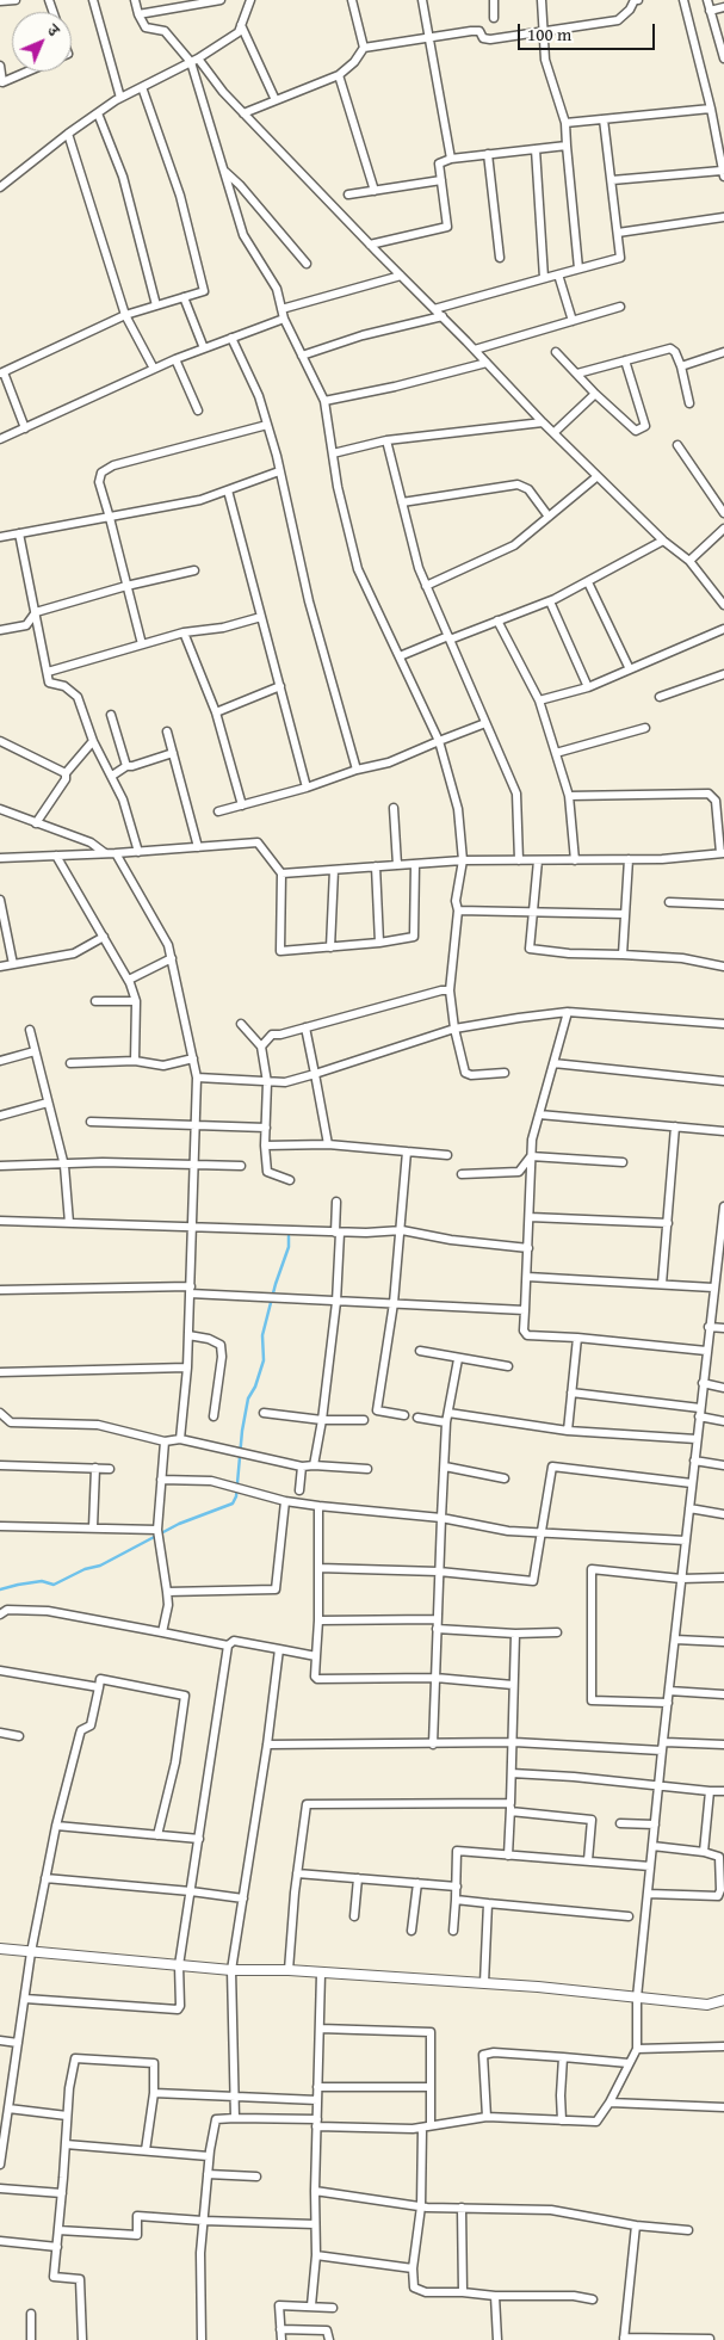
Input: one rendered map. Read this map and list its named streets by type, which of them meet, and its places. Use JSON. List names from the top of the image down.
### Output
{
  "scale_bar": "100 m",
  "north": "top right"
}
